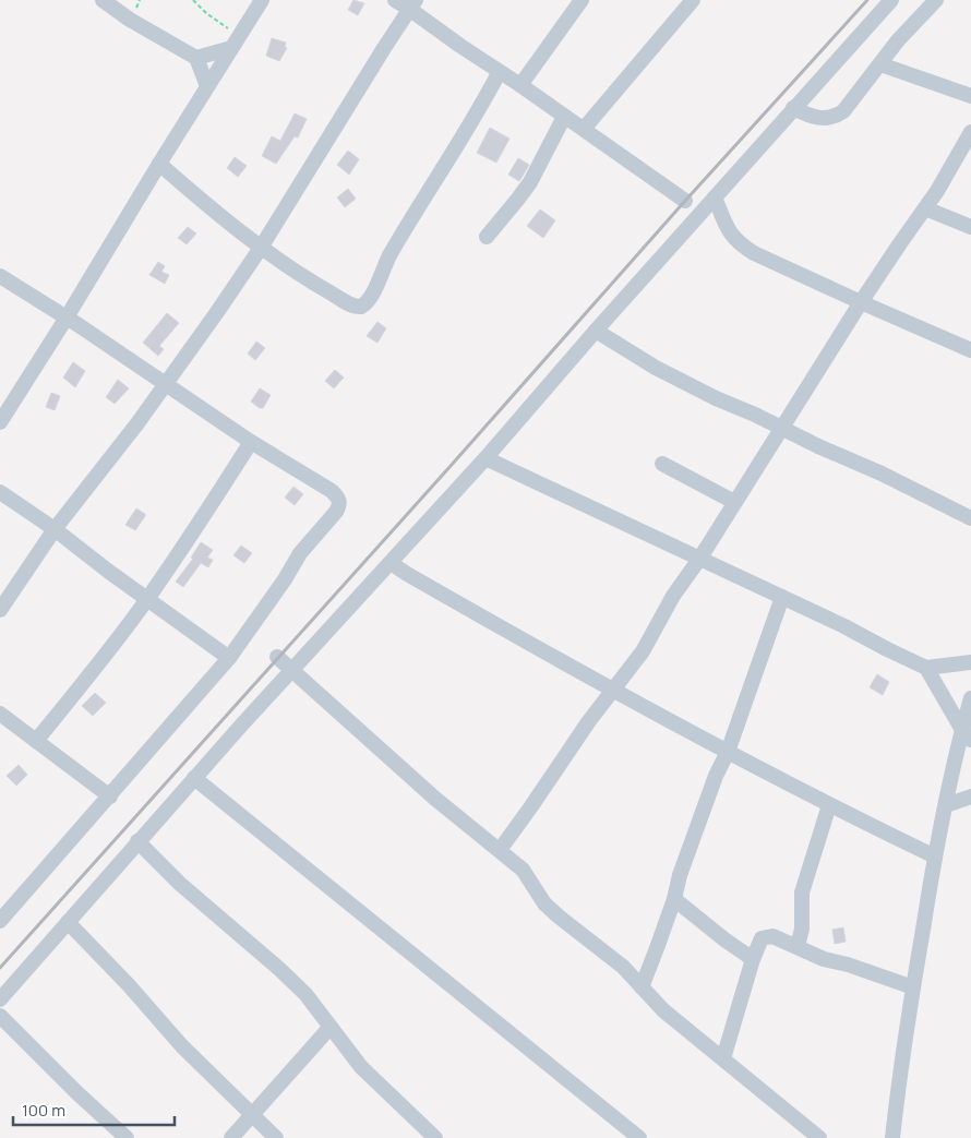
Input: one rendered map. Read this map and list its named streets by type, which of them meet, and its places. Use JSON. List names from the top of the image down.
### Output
{
  "scale_bar": "100 m"
}
